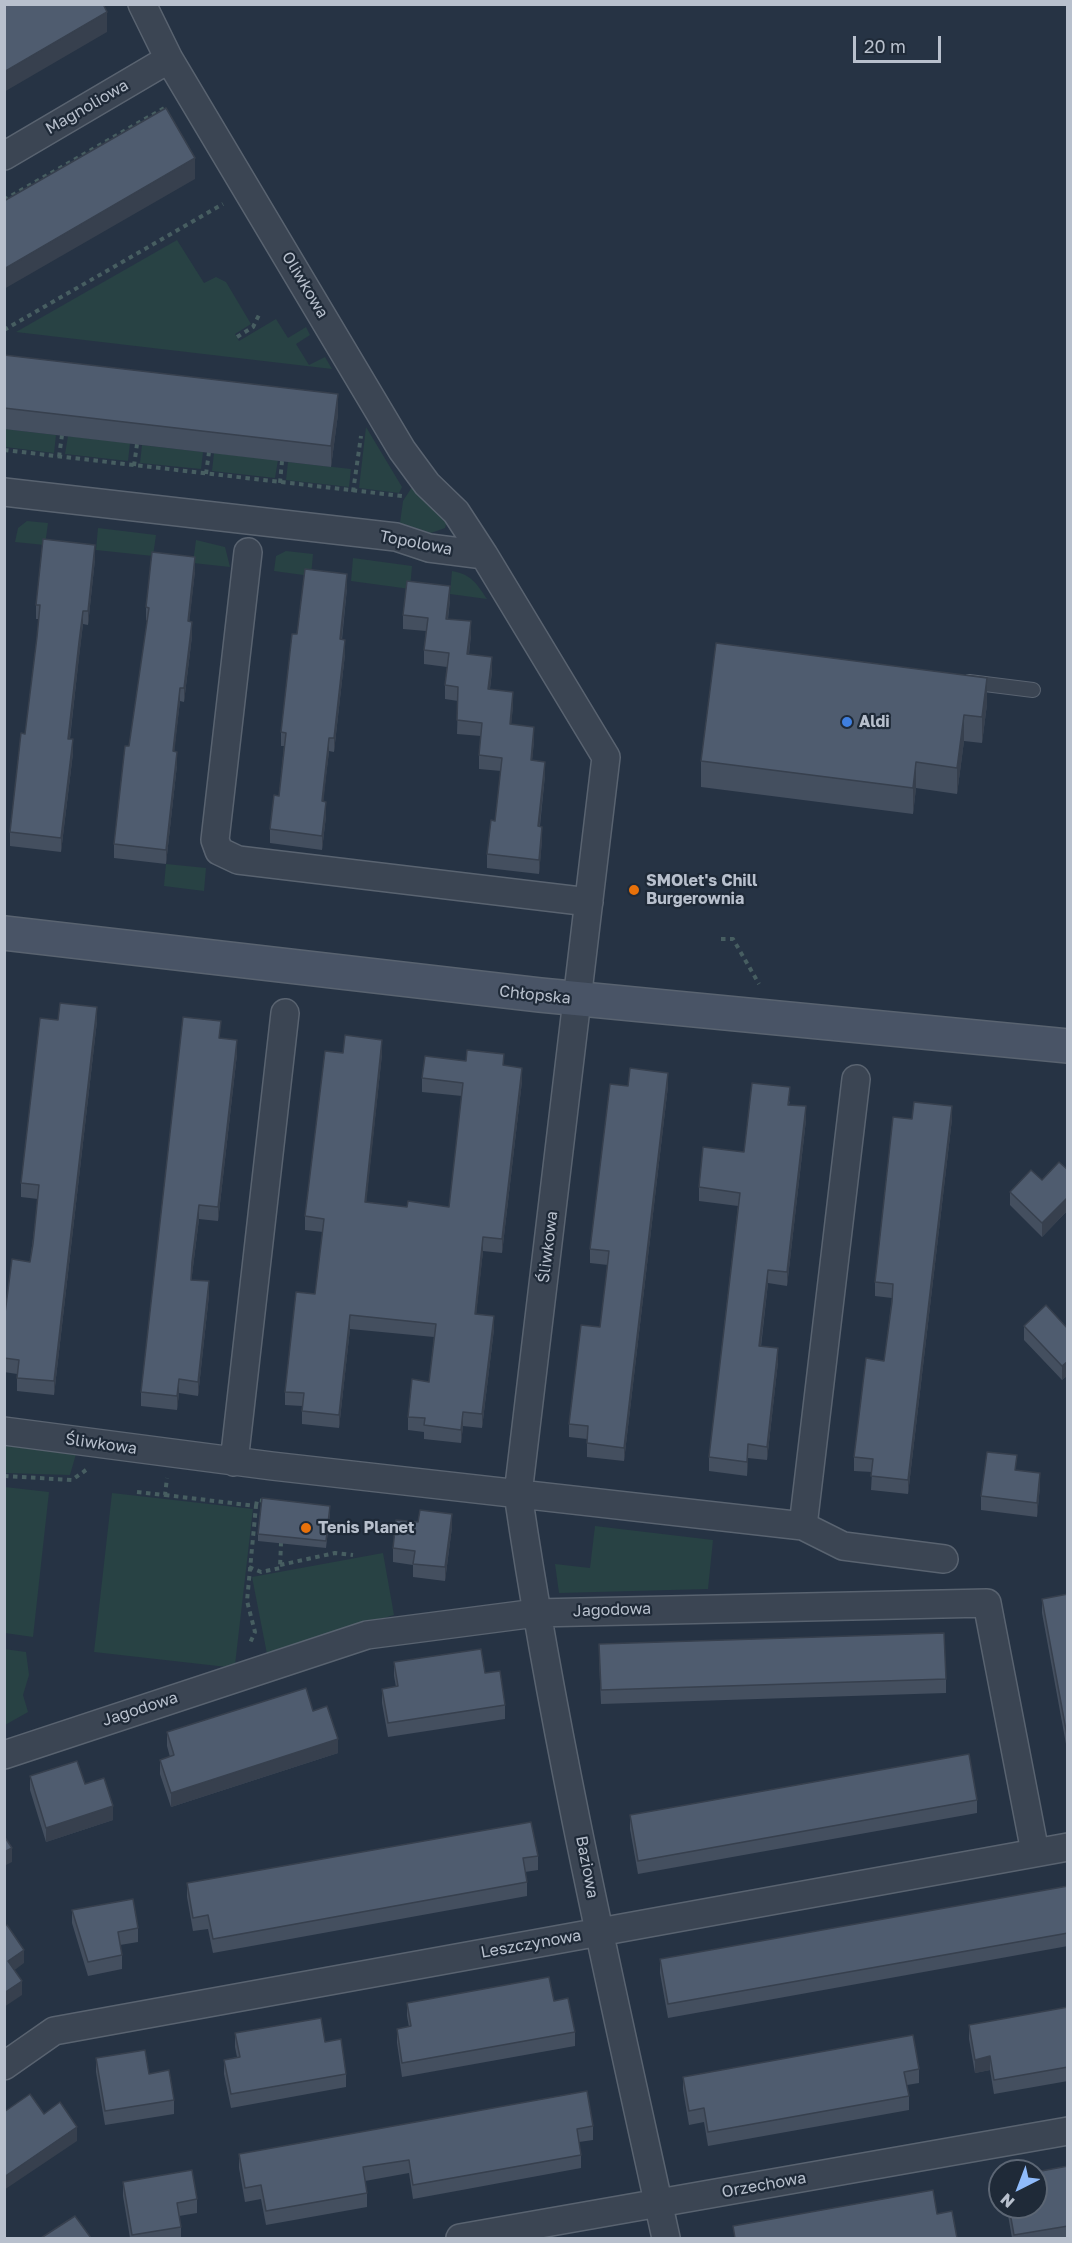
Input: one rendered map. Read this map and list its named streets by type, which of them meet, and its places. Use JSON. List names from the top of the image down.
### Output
{
  "streets": {
    "street": [
      "Magnoliowa",
      "Oliwkowa",
      "Topolowa",
      "Chłopska",
      "Śliwkowa",
      "Jagodowa",
      "Baziowa",
      "Leszczynowa",
      "Orzechowa"
    ]
  },
  "crossings": [
    ["Magnoliowa", "Oliwkowa"],
    ["Oliwkowa", "Topolowa"],
    ["Chłopska", "Śliwkowa"],
    ["Śliwkowa", "Baziowa"],
    ["Jagodowa", "Baziowa"],
    ["Jagodowa", "Leszczynowa"],
    ["Baziowa", "Leszczynowa"],
    ["Baziowa", "Orzechowa"]
  ],
  "places": ["Aldi", "SMOlet's Chill Burgerownia", "Tenis Planet"],
  "scale_bar": "20 m",
  "north": "bottom left"
}
